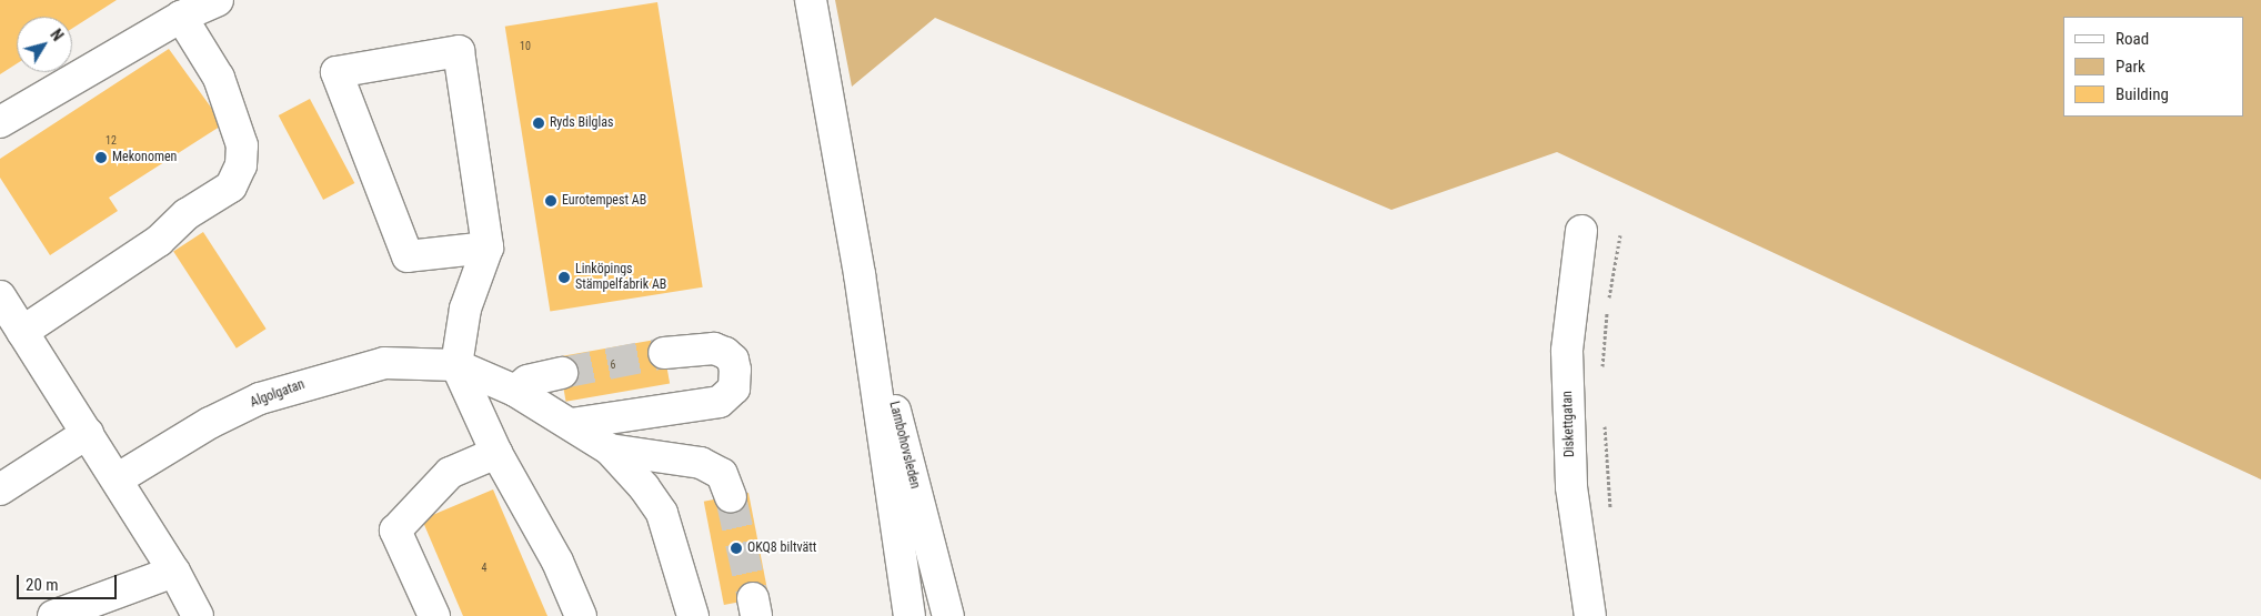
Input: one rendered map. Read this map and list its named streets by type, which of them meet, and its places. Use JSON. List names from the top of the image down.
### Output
{
  "streets": {
    "street": ["Algolgatan", "Diskettgatan", "Lambohovsleden"]
  },
  "places": [
    "Ryds Bilglas",
    "Mekonomen",
    "Eurotempest AB",
    "Linköpings Stämpelfabrik AB",
    "OKQ8 biltvätt"
  ],
  "house_numbers": [
    "10",
    "12",
    "6",
    "4"
  ],
  "legend": ["Road", "Park", "Building"],
  "scale_bar": "20 m",
  "north": "top right"
}
